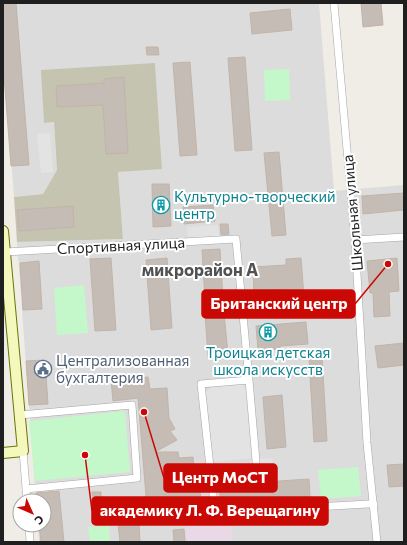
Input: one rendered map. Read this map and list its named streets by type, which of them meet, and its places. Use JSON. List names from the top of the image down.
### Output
{
  "streets": {
    "street": ["Школьная улица", "Спортивная улица"]
  },
  "districts": ["микрорайон А"],
  "places": {
    "building": ["Культурно-творческий центр", "Троицкая детская школа искусств"],
    "other": ["Британский центр", "Центр МоСТ", "академику Л. Ф. Верещагину"],
    "public building": ["Централизованная бухгалтерия"]
  },
  "north": "bottom right"
}
